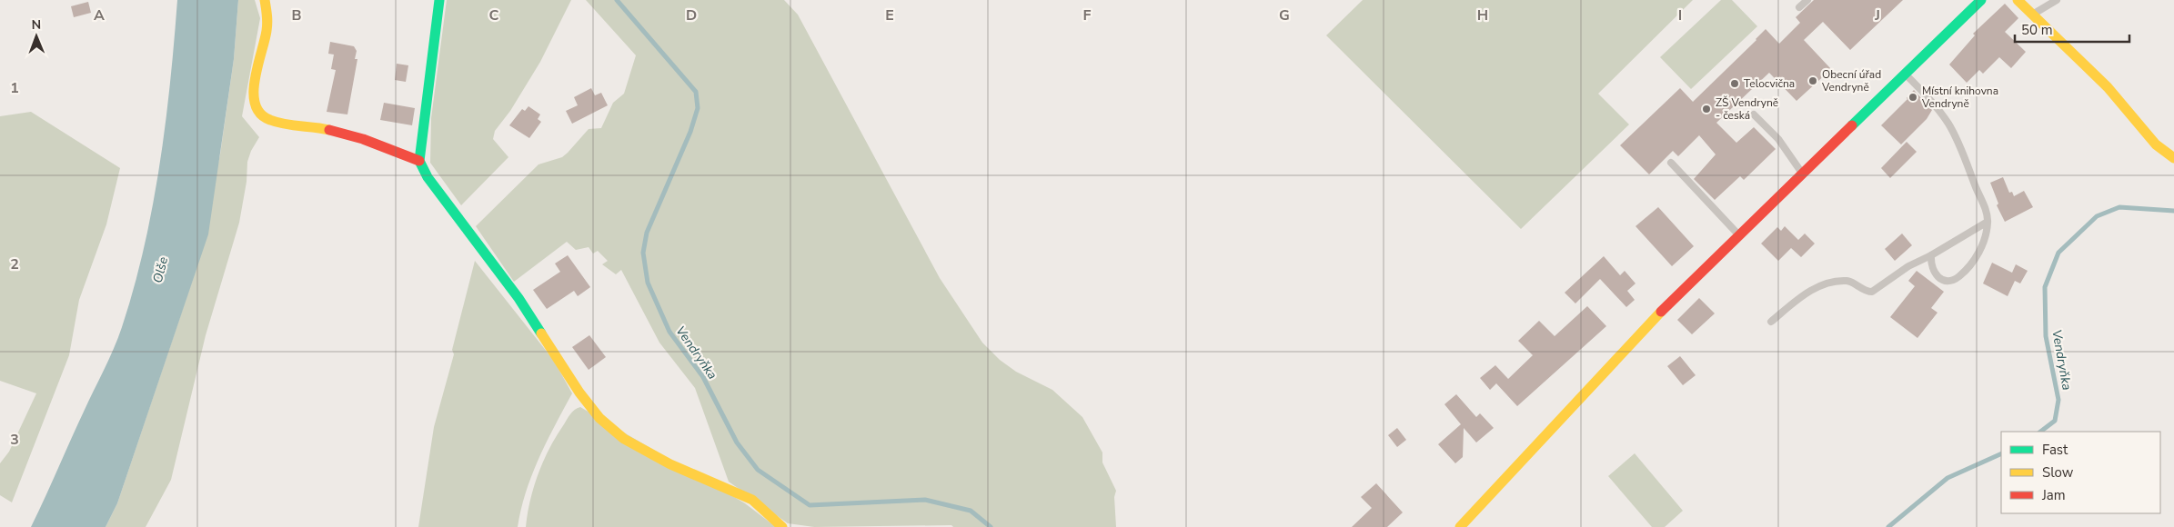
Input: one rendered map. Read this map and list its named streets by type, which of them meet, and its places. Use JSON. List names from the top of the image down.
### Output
{
  "water": ["Olše", "Vendryňka"],
  "places": [
    "Obecní úřad Vendryně",
    "Telocvična",
    "Místní knihovna Vendryně",
    "ZŠ Vendryně - česká"
  ],
  "legend": ["Fast", "Slow", "Jam"],
  "scale_bar": "50 m",
  "north": "top",
  "grid": {
    "columns": [
      "A",
      "B",
      "C",
      "D",
      "E",
      "F",
      "G",
      "H",
      "I",
      "J"
    ],
    "rows": ["1", "2", "3"]
  }
}
